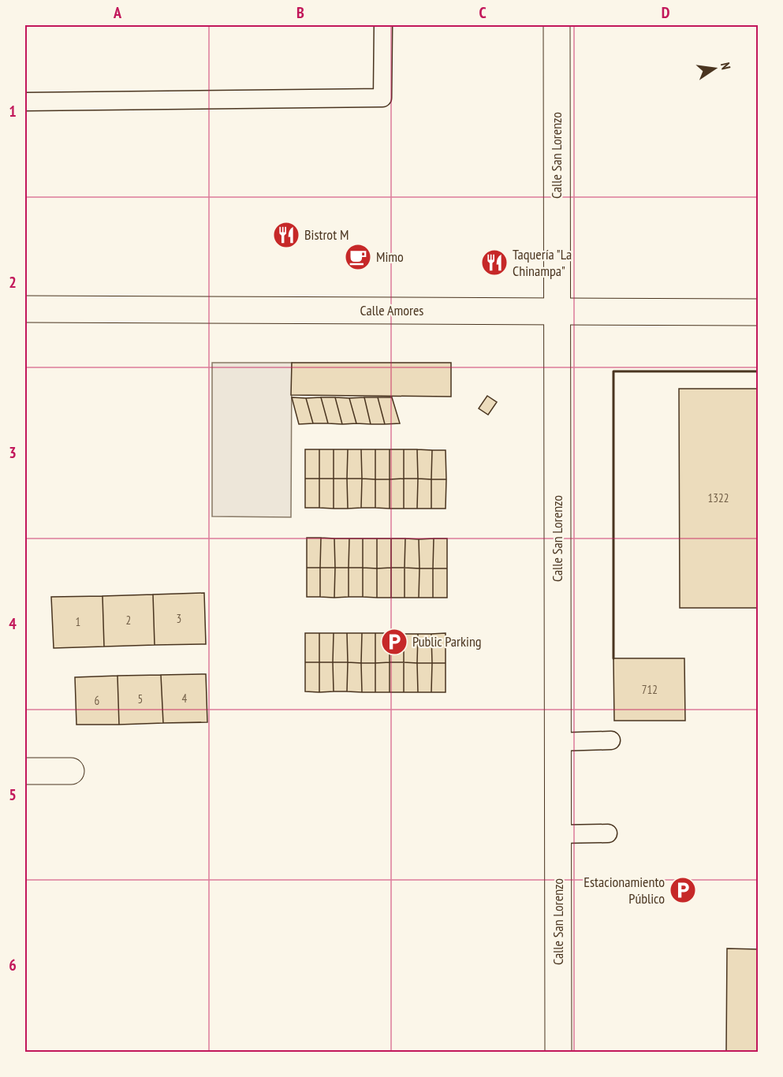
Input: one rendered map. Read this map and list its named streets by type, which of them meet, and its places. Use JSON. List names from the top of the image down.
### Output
{
  "streets": {
    "street": ["Calle San Lorenzo", "Calle Amores"]
  },
  "crossings": [
    ["Calle San Lorenzo", "Calle Amores"]
  ],
  "places": {
    "restaurant": ["Bistrot M", "Taquería \"La Chinampa\""],
    "cafe": ["Mimo"],
    "parking": ["Public Parking", "Estacionamiento Público"]
  },
  "house_numbers": [
    "1322",
    "3",
    "2",
    "1",
    "712",
    "4",
    "5",
    "6"
  ],
  "north": "right",
  "grid": {
    "columns": [
      "A",
      "B",
      "C",
      "D"
    ],
    "rows": [
      "1",
      "2",
      "3",
      "4",
      "5",
      "6"
    ]
  }
}
